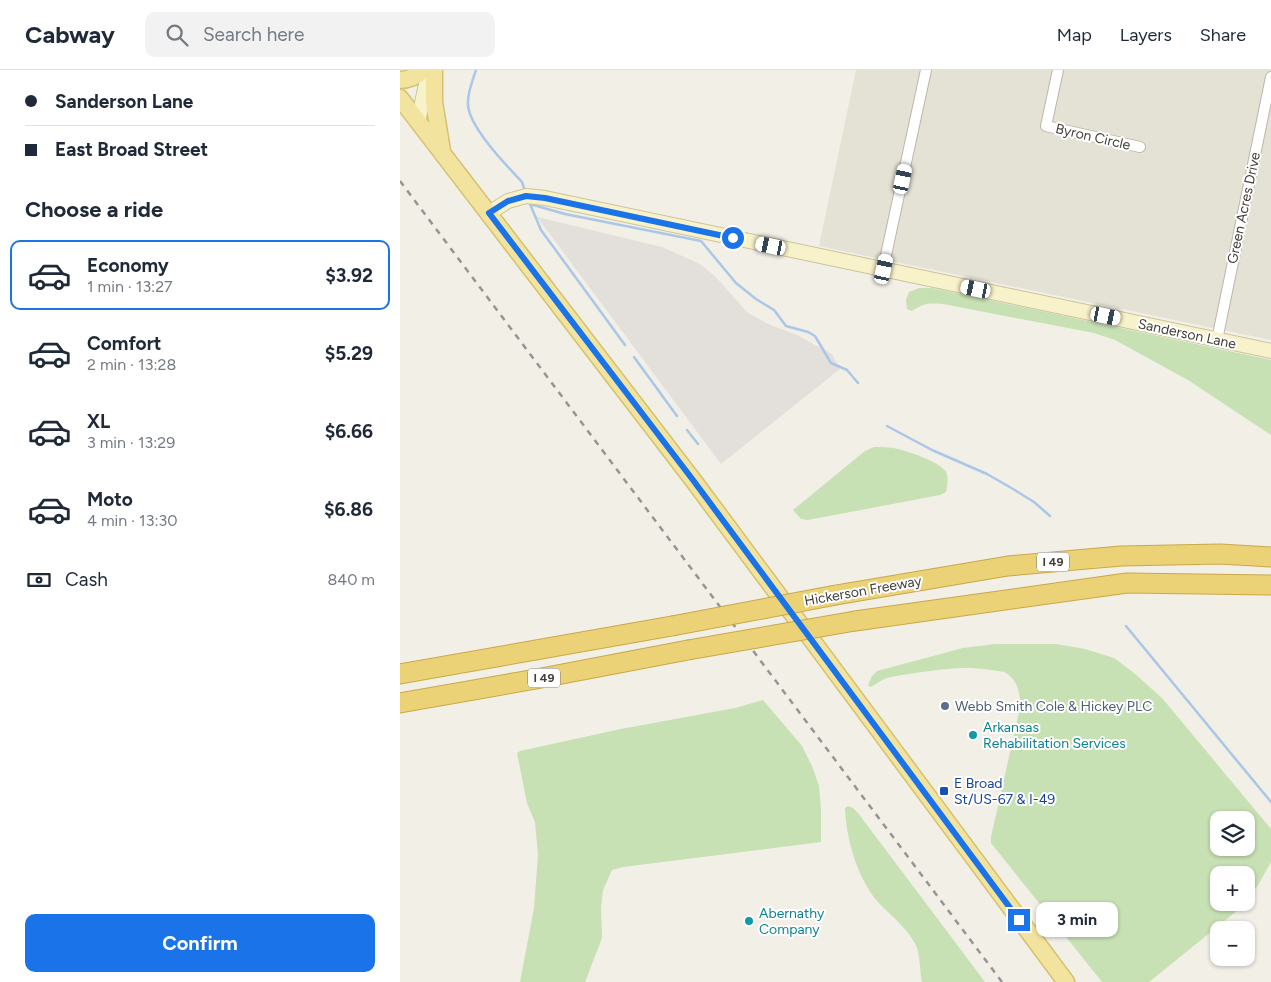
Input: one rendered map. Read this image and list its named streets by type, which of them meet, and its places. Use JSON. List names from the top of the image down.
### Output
{
  "streets": {
    "highway": ["I 49", "Hickerson Freeway"],
    "street": ["Byron Circle", "Green Acres Drive", "Sanderson Lane"]
  },
  "crossings": [
    ["Green Acres Drive", "Sanderson Lane"]
  ],
  "places": {
    "other": ["Webb Smith Cole & Hickey PLC", "Arkansas Rehabilitation Services", "Abernathy Company"],
    "transit": ["E Broad St/US-67 & I-49"]
  },
  "page": {
    "header": "Cabway",
    "search": "Search here",
    "nav": ["Map", "Layers", "Share"],
    "banner": ["Sanderson Lane", "East Broad Street"],
    "heading": "Choose a ride",
    "list": [
      {
        "name": "Economy",
        "note": "1 min · 13:27",
        "value": "$3.92"
      },
      {
        "name": "Comfort",
        "note": "2 min · 13:28",
        "value": "$5.29"
      },
      {
        "name": "XL",
        "note": "3 min · 13:29",
        "value": "$6.66"
      },
      {
        "name": "Moto",
        "note": "4 min · 13:30",
        "value": "$6.86"
      }
    ],
    "pay": ["Cash", "840 m"],
    "map_buttons": ["+", "−"],
    "bubble": "3 min",
    "buttons": "Confirm"
  }
}
